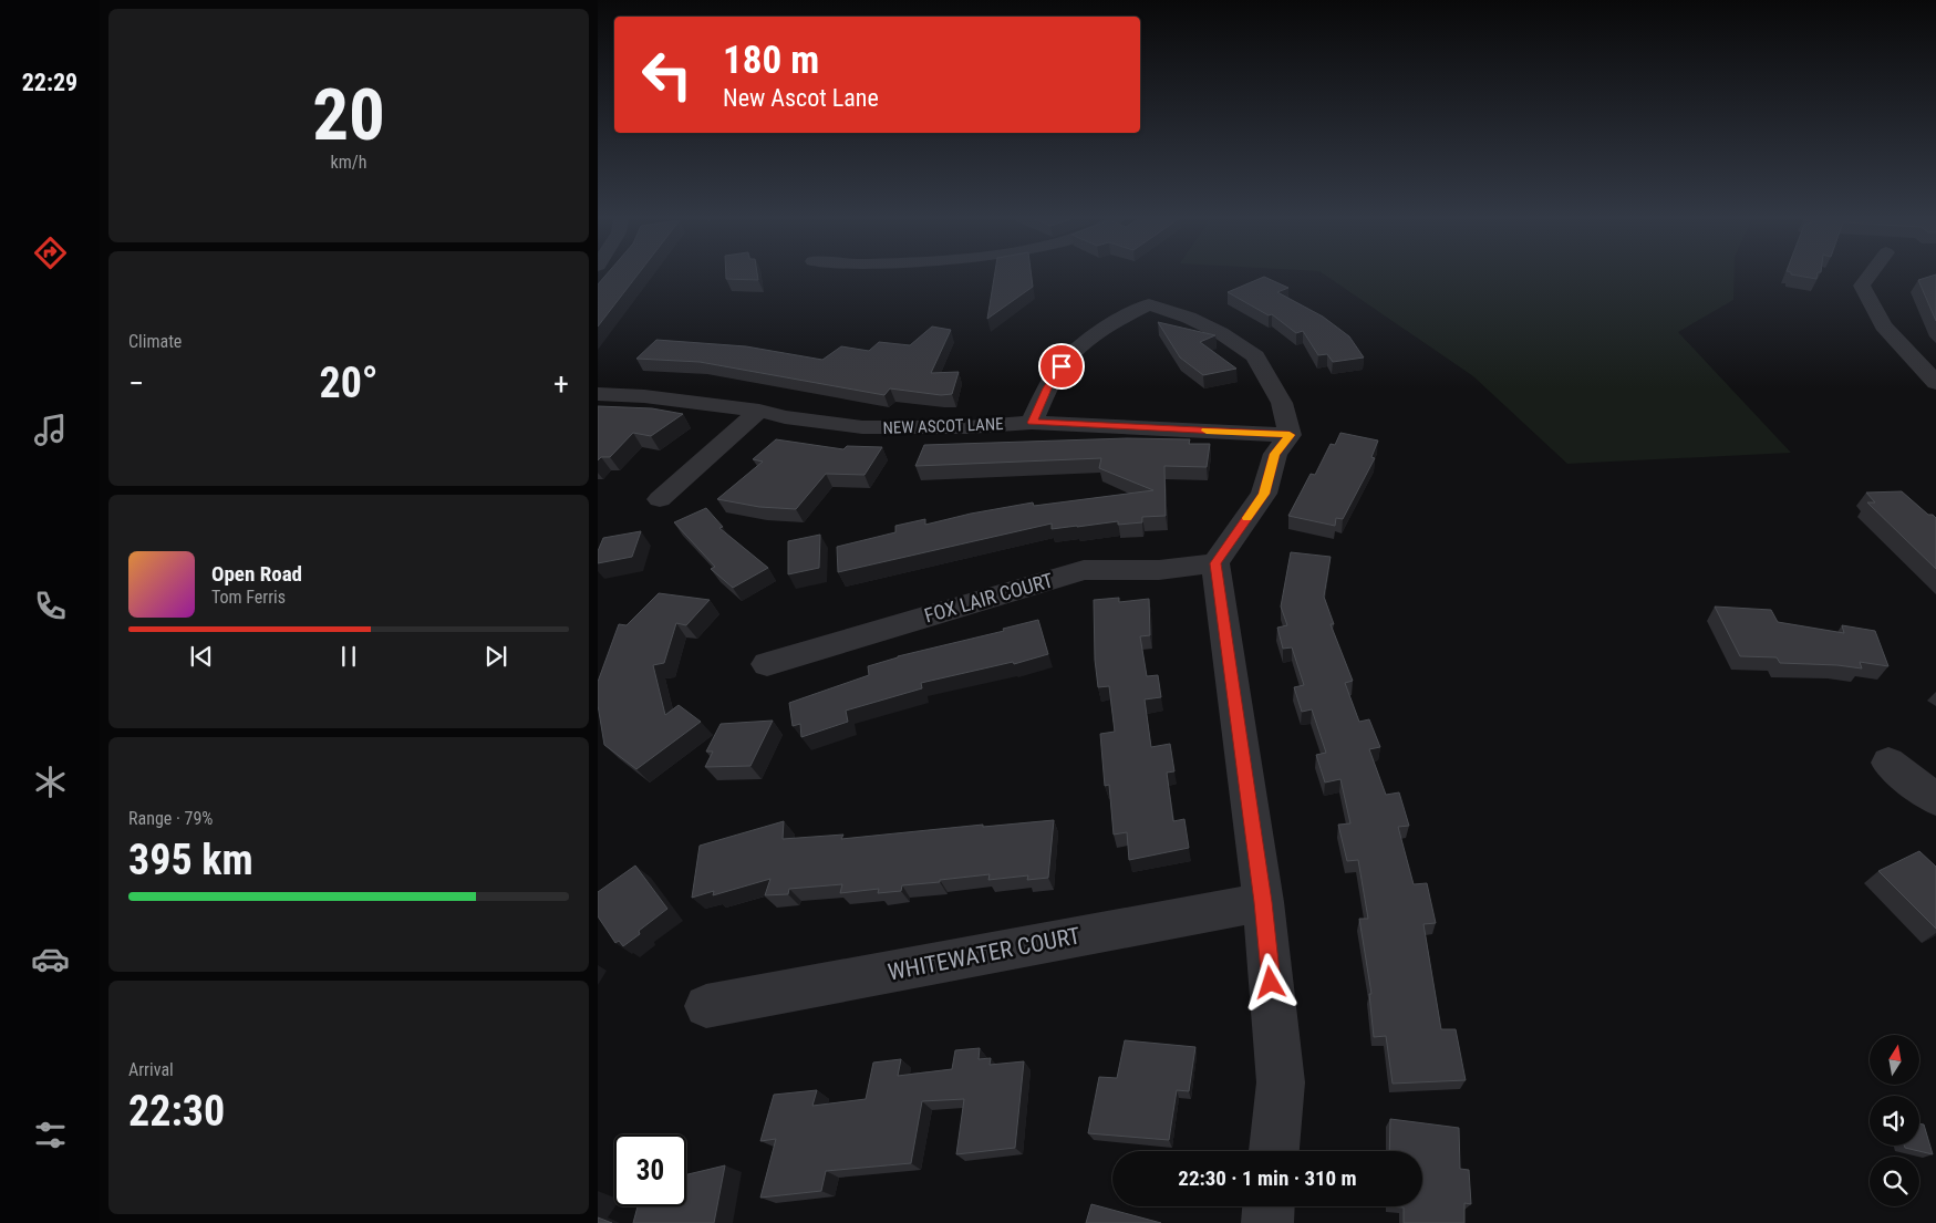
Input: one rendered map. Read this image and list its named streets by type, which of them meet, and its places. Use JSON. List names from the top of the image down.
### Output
{
  "streets": {
    "street": ["NEW ASCOT LANE", "FOX LAIR COURT", "WHITEWATER COURT"]
  },
  "north": "top",
  "page": {
    "tabs": "22:29",
    "tile": [
      ["20", "km/h"],
      "Climate",
      ["Range · 79%", "395 km"],
      ["Arrival", "22:30"]
    ],
    "turn": ["180 m", "New Ascot Lane"],
    "heat": ["−", "20°", "+"],
    "song": ["Open Road", "Tom Ferris"],
    "limit": "30",
    "trip": "22:30 · 1 min · 310 m"
  }
}
